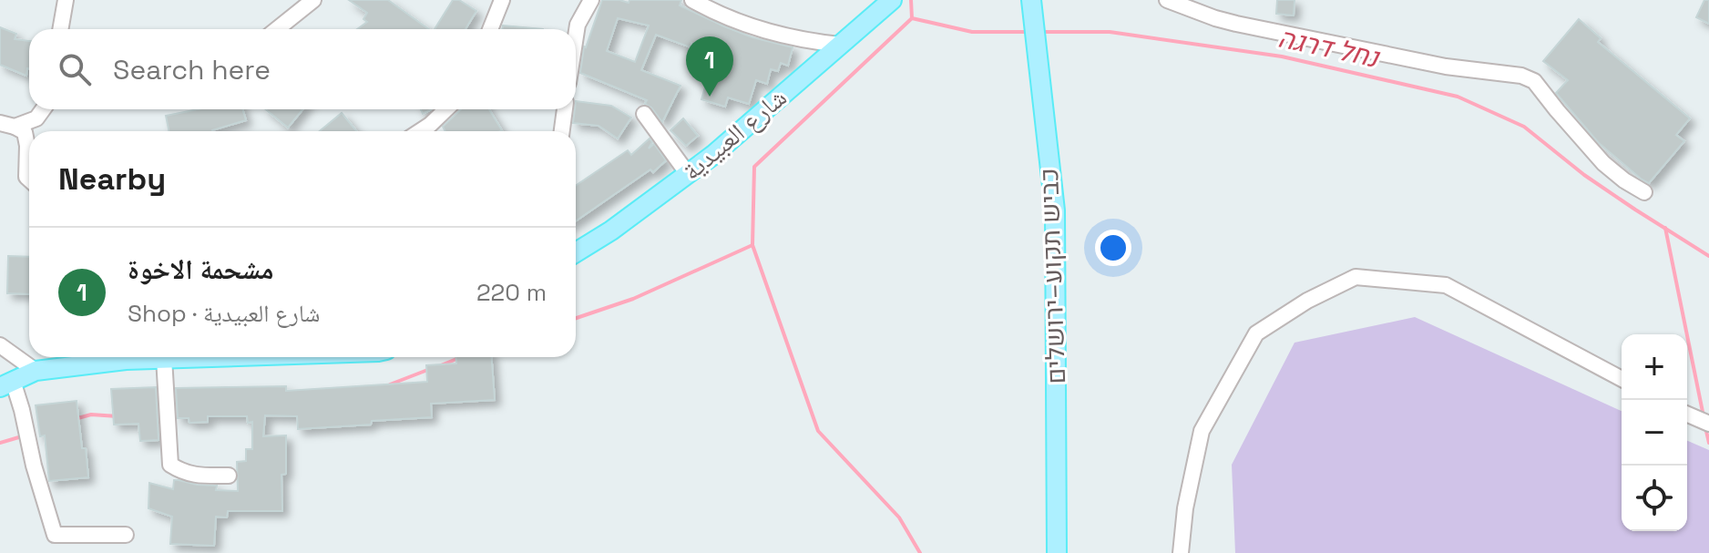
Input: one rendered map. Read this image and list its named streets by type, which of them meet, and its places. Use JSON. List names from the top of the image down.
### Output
{
  "streets": {
    "main road": ["شارع العبيدية", "כביש תקוע–ירושלים"]
  },
  "water": ["נחל דרגה"],
  "page": {
    "search": "Search here",
    "pins": "1",
    "heading": "Nearby",
    "list": [
      {
        "mark": "1",
        "name": "مشحمة الاخوة",
        "note": "Shop · شارع العبيدية",
        "value": "220 m"
      }
    ],
    "map_buttons": ["+", "−"]
  }
}
